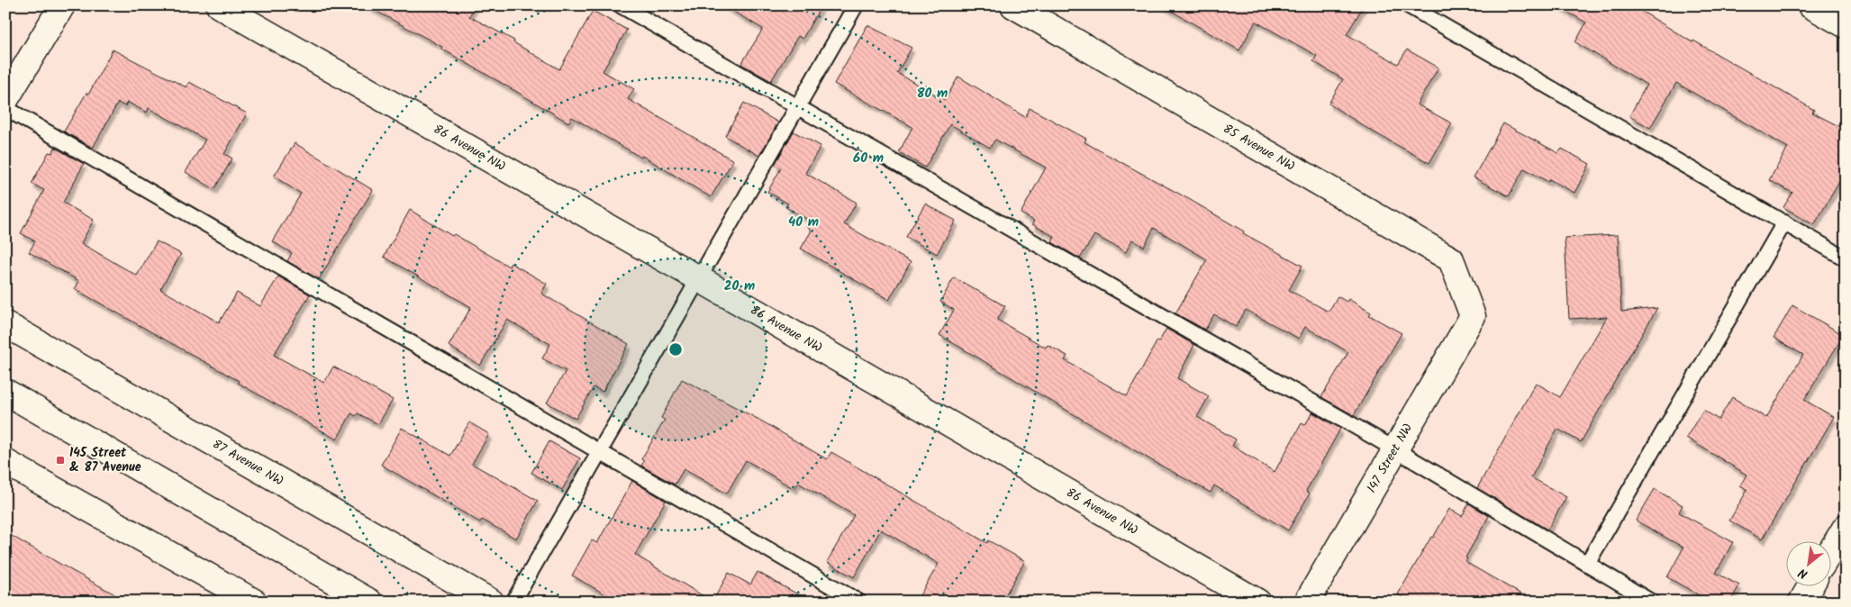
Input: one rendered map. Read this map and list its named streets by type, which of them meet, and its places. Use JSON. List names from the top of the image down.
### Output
{
  "streets": {
    "street": [
      "86 Avenue NW",
      "85 Avenue NW",
      "147 Street NW",
      "87 Avenue NW"
    ]
  },
  "crossings": [
    ["85 Avenue NW", "147 Street NW"]
  ],
  "places": {
    "transit": ["145 Street & 87 Avenue"]
  },
  "north": "bottom left",
  "rings": [
    "80 m",
    "60 m",
    "40 m",
    "20 m"
  ]
}
